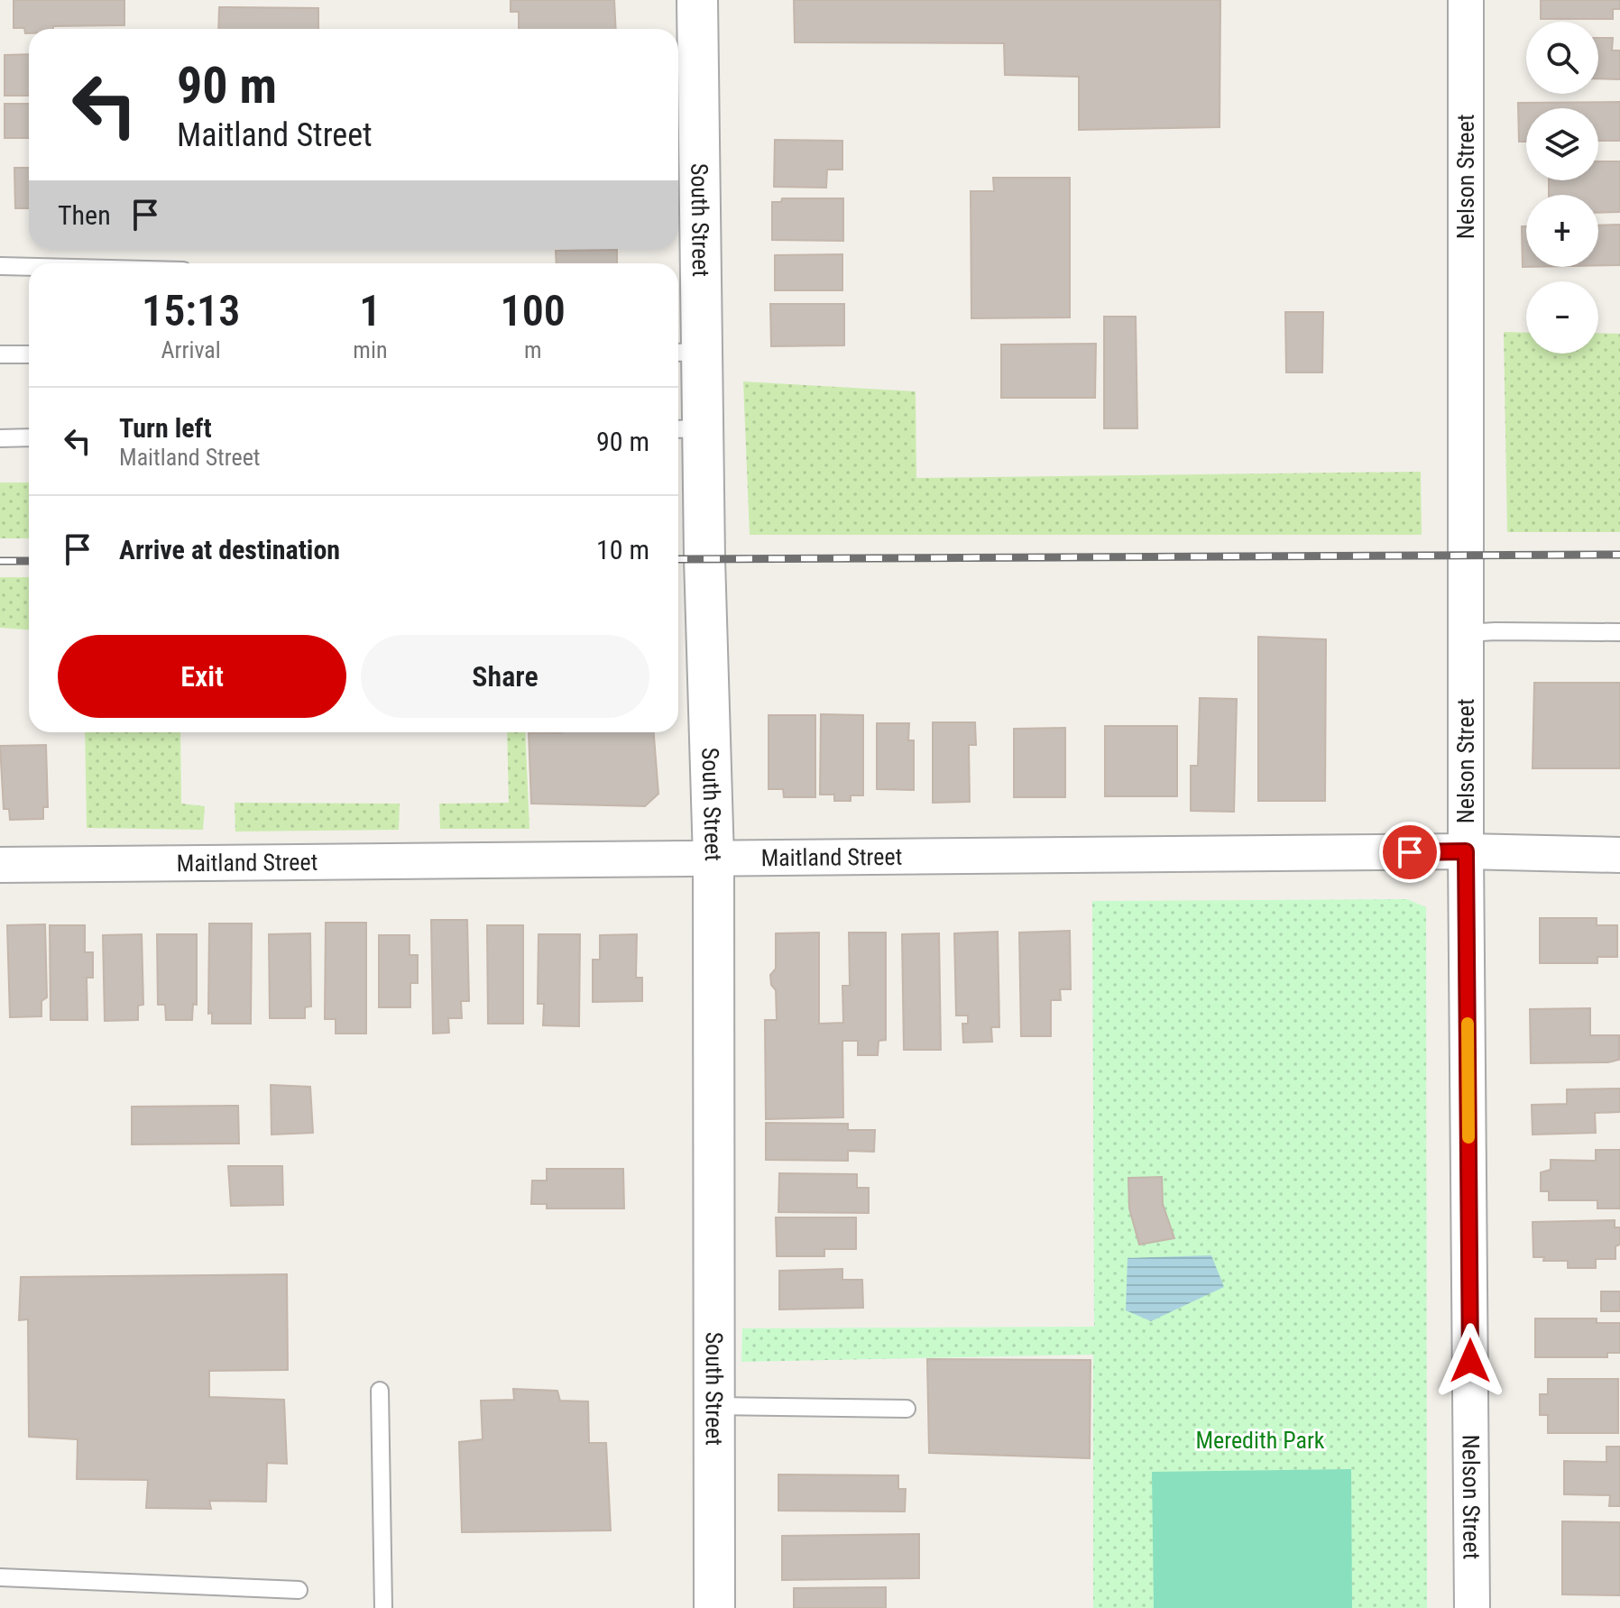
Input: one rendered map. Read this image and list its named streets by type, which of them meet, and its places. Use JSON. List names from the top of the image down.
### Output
{
  "streets": {
    "street": ["Nelson Street", "South Street", "Maitland Street"]
  },
  "crossings": [
    ["Nelson Street", "Maitland Street"],
    ["South Street", "Maitland Street"]
  ],
  "parks": ["Meredith Park"],
  "page": {
    "map_buttons": ["+", "−"],
    "turn": ["90 m", "Maitland Street"],
    "then": "Then",
    "eta": [
      "15:13",
      "Arrival",
      "1",
      "min",
      "100",
      "m"
    ],
    "list": [
      {
        "name": "Turn left",
        "note": "Maitland Street",
        "value": "90 m"
      },
      {
        "name": "Arrive at destination",
        "value": "10 m"
      }
    ],
    "buttons": ["Exit", "Share"]
  }
}
